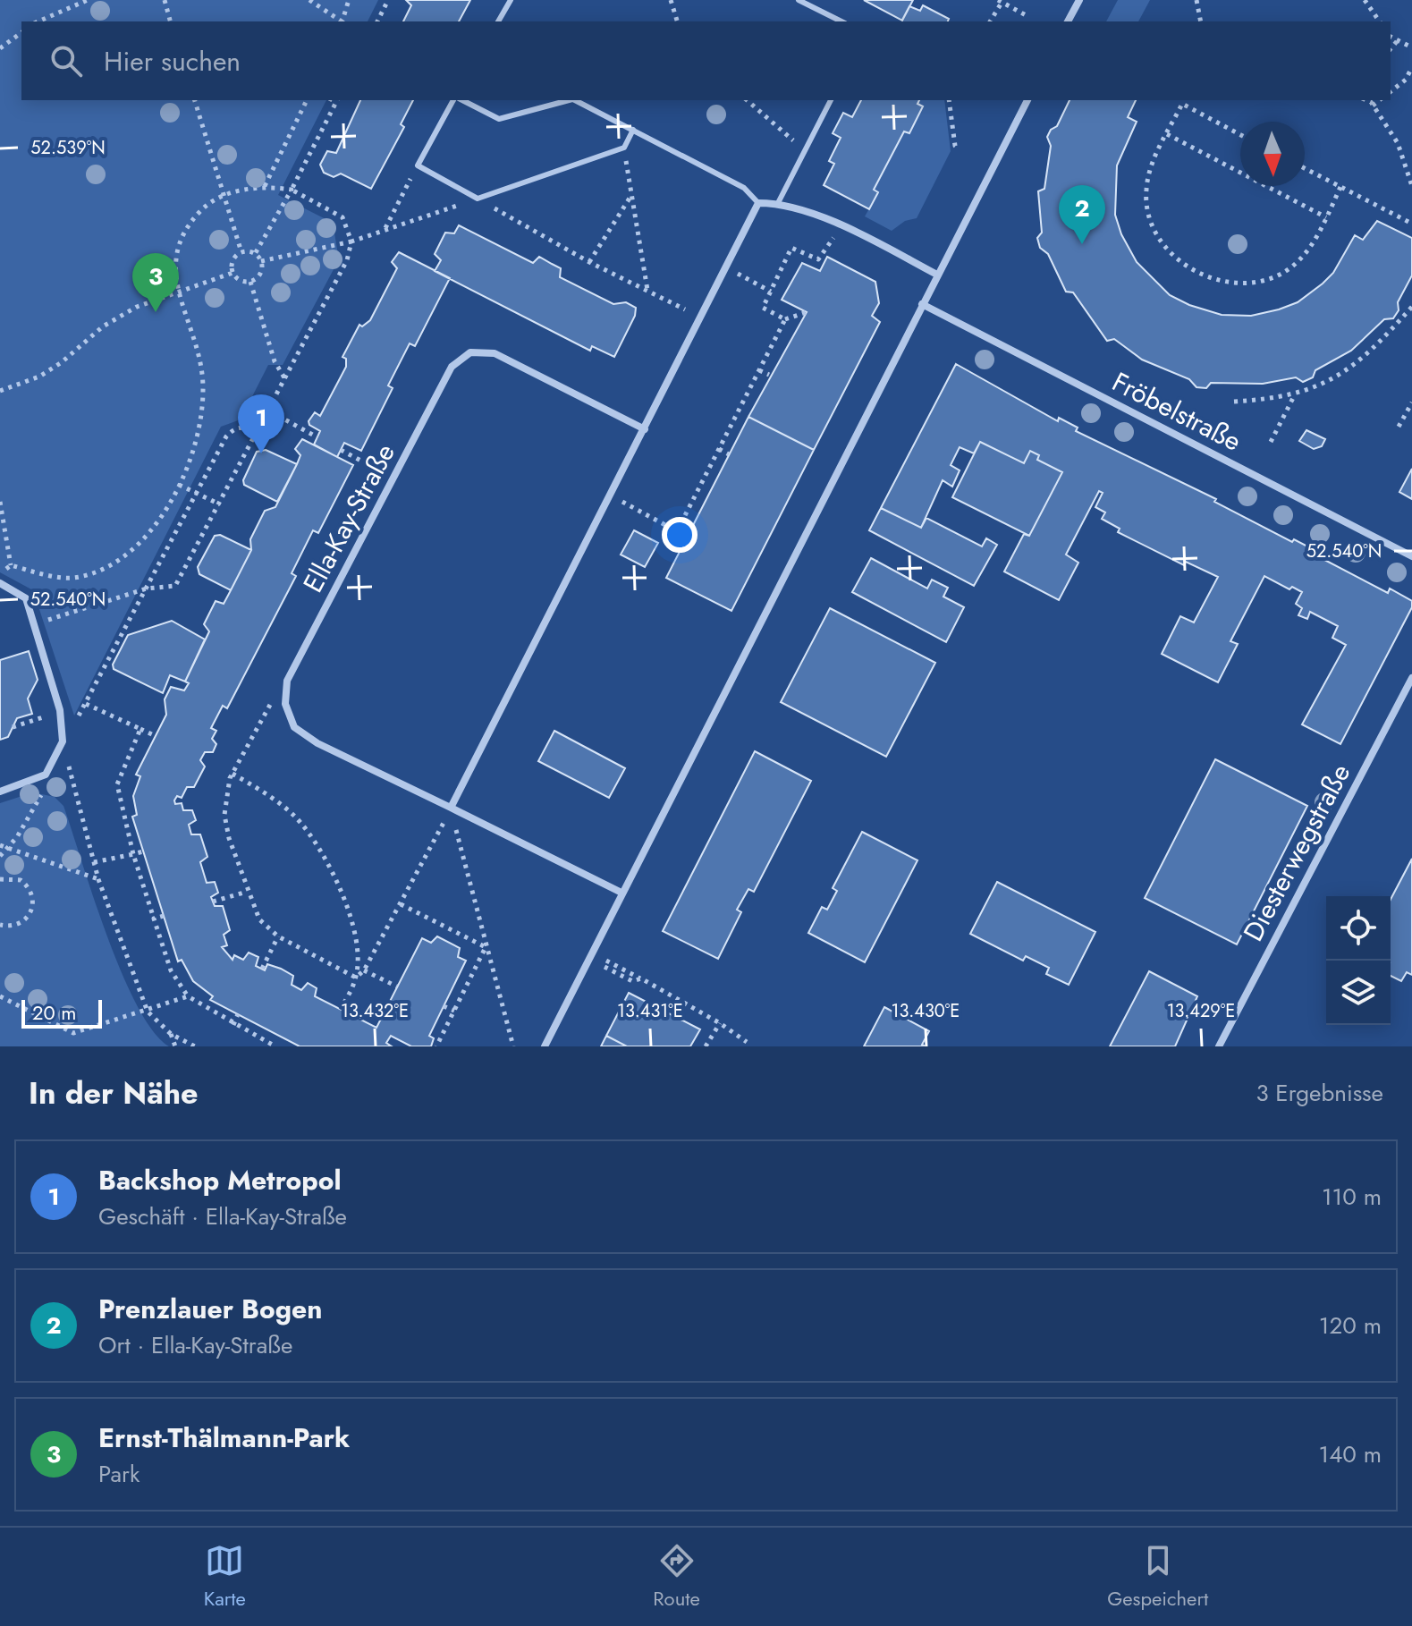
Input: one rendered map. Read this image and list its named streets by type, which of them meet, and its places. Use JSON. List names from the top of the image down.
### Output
{
  "streets": {
    "street": ["Fröbelstraße", "Ella-Kay-Straße", "Diesterwegstraße"]
  },
  "scale_bar": "20 m",
  "north": "bottom",
  "page": {
    "search": "Hier suchen",
    "pins": ["2", "3", "1"],
    "scale": "20 m",
    "heading": ["In der Nähe", "3 Ergebnisse"],
    "list": [
      {
        "mark": "1",
        "name": "Backshop Metropol",
        "note": "Geschäft · Ella-Kay-Straße",
        "value": "110 m"
      },
      {
        "mark": "2",
        "name": "Prenzlauer Bogen",
        "note": "Ort · Ella-Kay-Straße",
        "value": "120 m"
      },
      {
        "mark": "3",
        "name": "Ernst-Thälmann-Park",
        "note": "Park",
        "value": "140 m"
      }
    ],
    "nav": ["Karte", "Route", "Gespeichert"]
  },
  "coordinates": [
    "52.539°N",
    "52.540°N",
    "13.432°E",
    "13.431°E",
    "13.430°E",
    "13.429°E"
  ]
}
